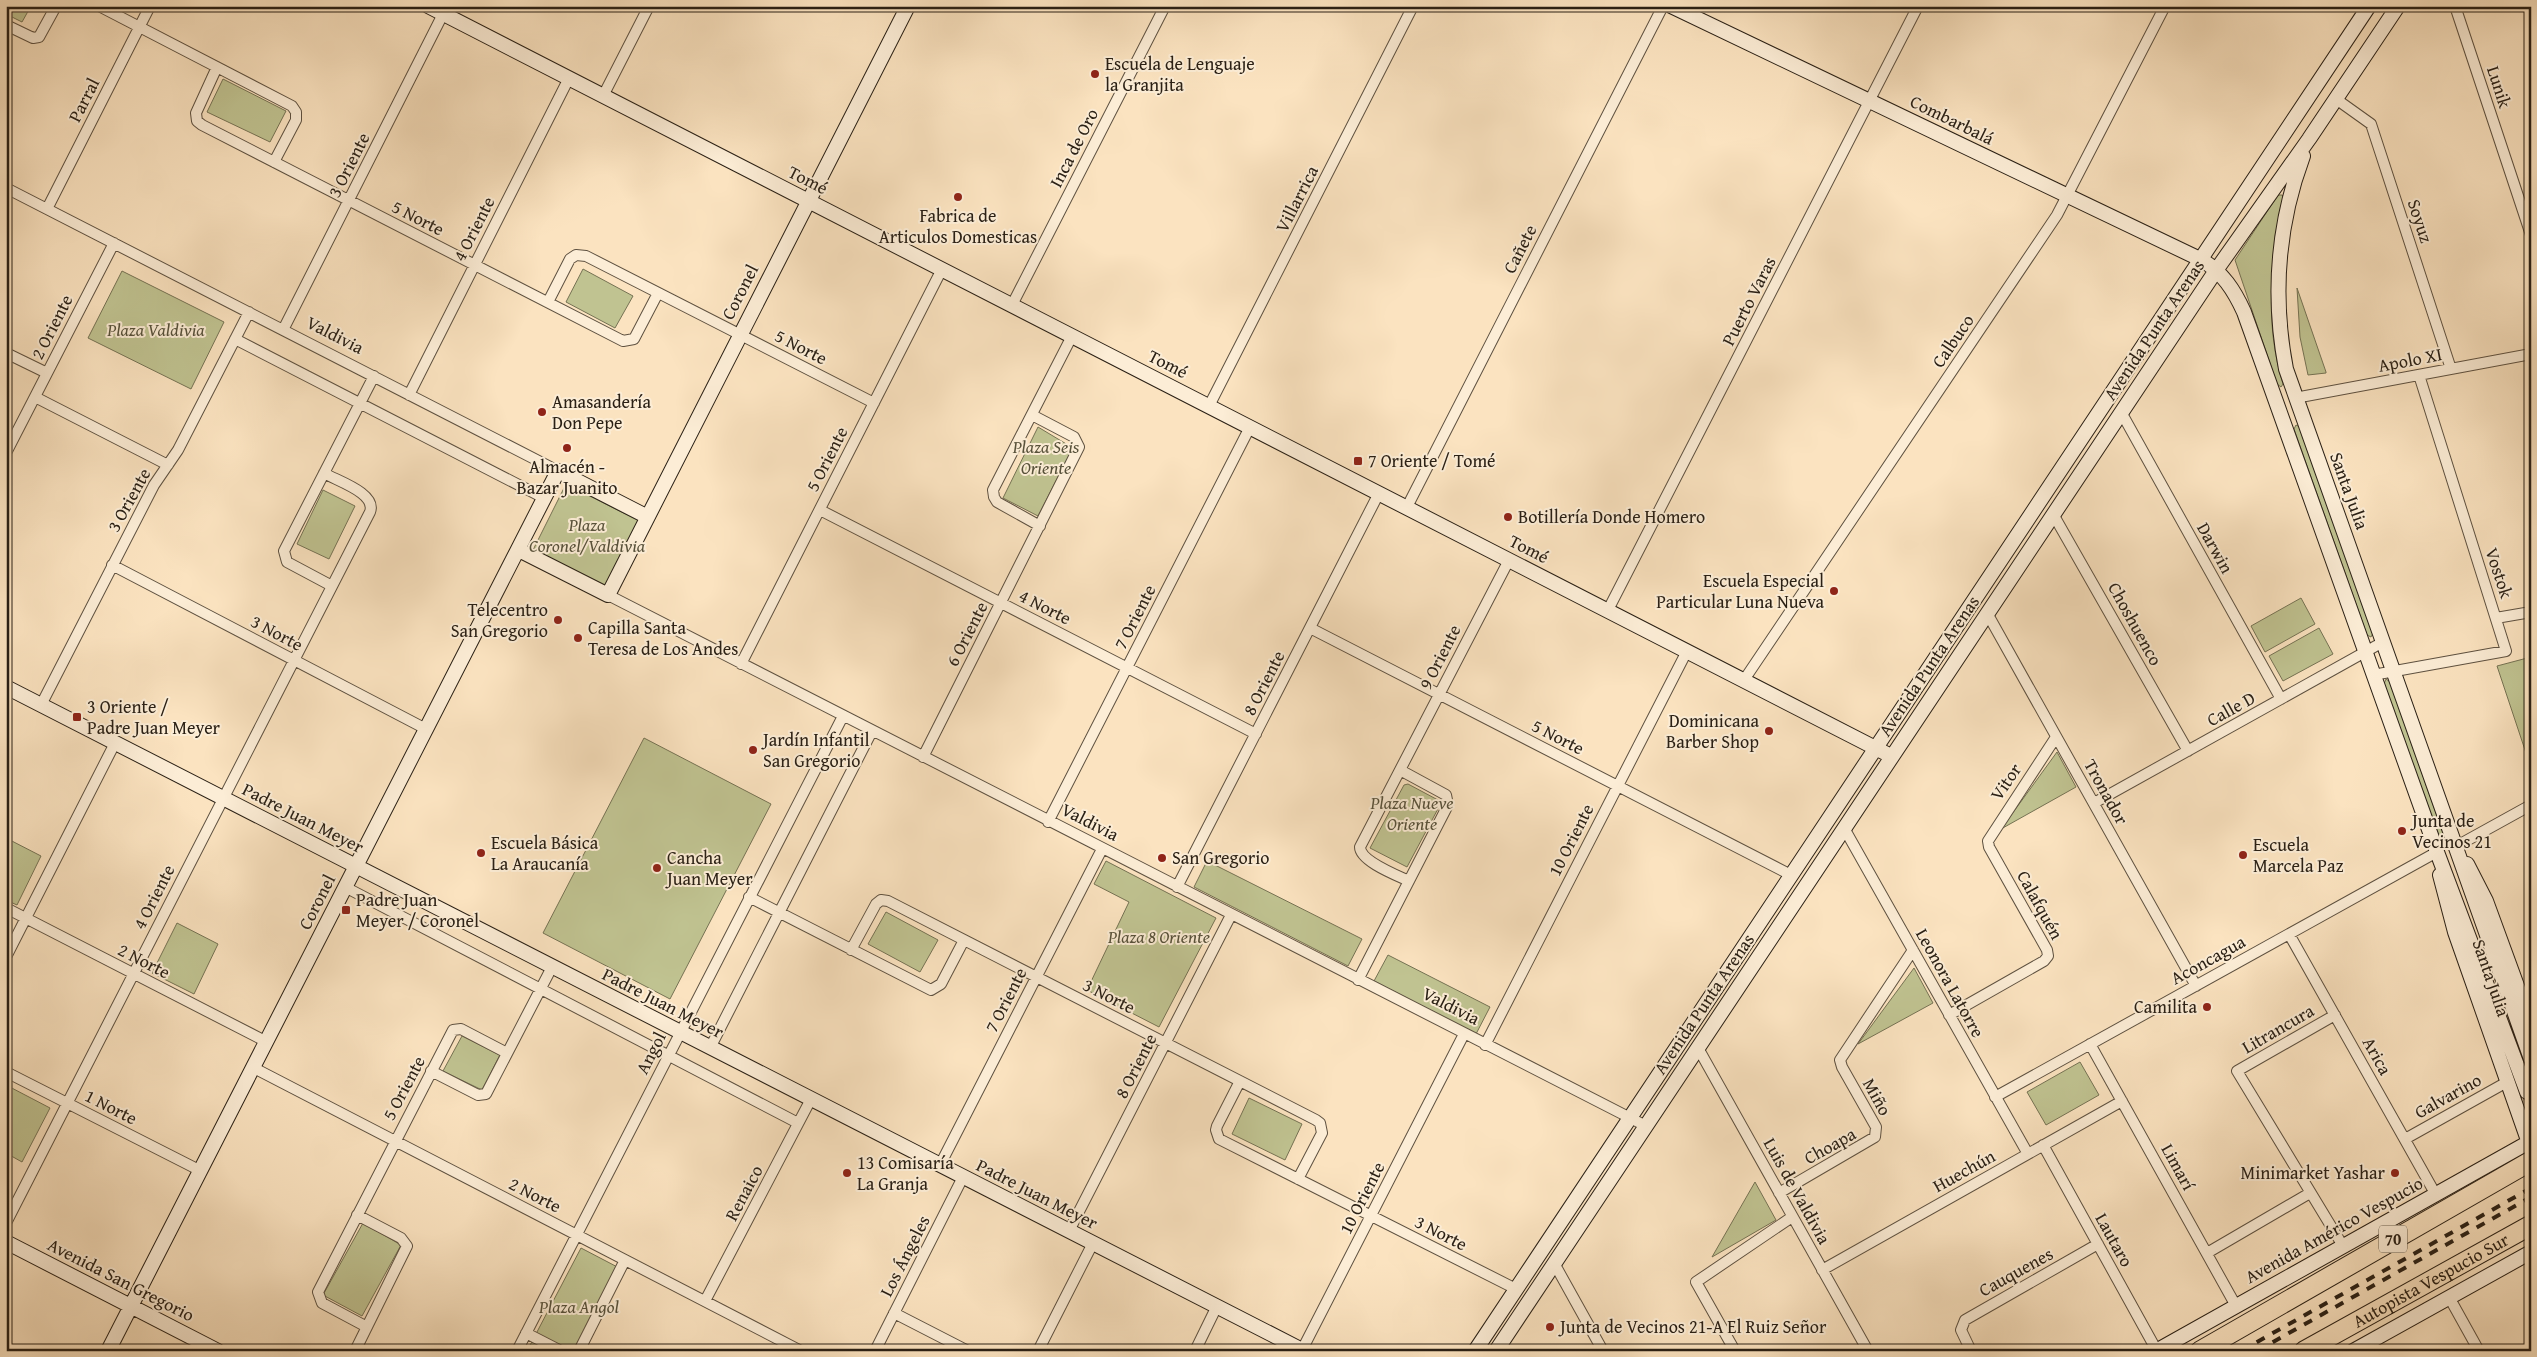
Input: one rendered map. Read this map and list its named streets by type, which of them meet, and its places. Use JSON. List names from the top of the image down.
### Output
{
  "streets": {
    "highway": ["70", "Autopista Vespucio Sur"],
    "main road": [
      "Combarbalá",
      "Tomé",
      "Coronel",
      "Avenida Punta Arenas",
      "Valdivia",
      "Santa Julia",
      "Padre Juan Meyer",
      "Avenida Américo Vespucio",
      "Avenida San Gregorio"
    ],
    "street": [
      "Lunik",
      "Parral",
      "Inca de Oro",
      "3 Oriente",
      "Villarrica",
      "5 Norte",
      "Soyuz",
      "4 Oriente",
      "Cañete",
      "Puerto Varas",
      "2 Oriente",
      "Calbuco",
      "Apolo XI",
      "5 Oriente",
      "Darwin",
      "Vostok",
      "4 Norte",
      "7 Oriente",
      "Choshuenco",
      "3 Norte",
      "6 Oriente",
      "9 Oriente",
      "8 Oriente",
      "Calle D",
      "Vitor",
      "Tronador",
      "10 Oriente",
      "Calafquén",
      "Aconcagua",
      "2 Norte",
      "Leonora Latorre",
      "Litrancura",
      "Angol",
      "Arica",
      "Galvarino",
      "Miño",
      "1 Norte",
      "Choapa",
      "Limarí",
      "Huechún",
      "Luis de Valdivia",
      "Renaico",
      "Lautaro",
      "Los Ángeles",
      "Cauquenes"
    ]
  },
  "crossings": [
    ["Parral", "Valdivia"],
    ["Combarbalá", "Puerto Varas"],
    ["Combarbalá", "Avenida Punta Arenas"],
    ["Combarbalá", "Calbuco"],
    ["Combarbalá", "Santa Julia"],
    ["Inca de Oro", "Tomé"],
    ["3 Oriente", "Tomé"],
    ["3 Oriente", "5 Norte"],
    ["3 Oriente", "Valdivia"],
    ["3 Oriente", "3 Norte"],
    ["3 Oriente", "Padre Juan Meyer"],
    ["Tomé", "Villarrica"],
    ["Tomé", "4 Oriente"],
    ["Tomé", "Cañete"],
    ["Tomé", "Coronel"],
    ["Tomé", "Puerto Varas"],
    ["Tomé", "Avenida Punta Arenas"],
    ["Tomé", "Calbuco"],
    ["Tomé", "5 Oriente"],
    ["Tomé", "7 Oriente"],
    ["Tomé", "9 Oriente"],
    ["Tomé", "8 Oriente"],
    ["Tomé", "10 Oriente"],
    ["5 Norte", "4 Oriente"],
    ["5 Norte", "Coronel"],
    ["5 Norte", "Avenida Punta Arenas"],
    ["5 Norte", "5 Oriente"],
    ["5 Norte", "9 Oriente"],
    ["5 Norte", "8 Oriente"],
    ["5 Norte", "10 Oriente"],
    ["Soyuz", "Avenida Punta Arenas"],
    ["Soyuz", "Apolo XI"],
    ["4 Oriente", "Valdivia"],
    ["4 Oriente", "3 Norte"],
    ["4 Oriente", "Padre Juan Meyer"],
    ["4 Oriente", "2 Norte"],
    ["4 Oriente", "1 Norte"],
    ["Coronel", "Valdivia"],
    ["Coronel", "3 Norte"],
    ["Coronel", "Padre Juan Meyer"],
    ["Coronel", "2 Norte"],
    ["Coronel", "1 Norte"],
    ["Coronel", "Avenida San Gregorio"],
    ["2 Oriente", "Valdivia"],
    ["Avenida Punta Arenas", "Valdivia"],
    ["Avenida Punta Arenas", "Santa Julia"],
    ["Avenida Punta Arenas", "Darwin"],
    ["Avenida Punta Arenas", "Choshuenco"],
    ["Avenida Punta Arenas", "3 Norte"],
    ["Avenida Punta Arenas", "Tronador"],
    ["Avenida Punta Arenas", "Leonora Latorre"],
    ["Avenida Punta Arenas", "Luis de Valdivia"],
    ["Valdivia", "5 Oriente"],
    ["Valdivia", "7 Oriente"],
    ["Valdivia", "6 Oriente"],
    ["Valdivia", "8 Oriente"],
    ["Valdivia", "10 Oriente"],
    ["Valdivia", "Angol"],
    ["Apolo XI", "Santa Julia"],
    ["Apolo XI", "Vostok"],
    ["5 Oriente", "4 Norte"],
    ["5 Oriente", "2 Norte"],
    ["Santa Julia", "Vostok"],
    ["Santa Julia", "Calle D"],
    ["Santa Julia", "Aconcagua"],
    ["Santa Julia", "Galvarino"],
    ["Santa Julia", "Avenida Américo Vespucio"],
    ["Santa Julia", "70"],
    ["Darwin", "Calle D"],
    ["4 Norte", "7 Oriente"],
    ["4 Norte", "6 Oriente"],
    ["4 Norte", "8 Oriente"],
    ["7 Oriente", "3 Norte"],
    ["7 Oriente", "Padre Juan Meyer"],
    ["Choshuenco", "Calle D"],
    ["3 Norte", "8 Oriente"],
    ["3 Norte", "10 Oriente"],
    ["8 Oriente", "Padre Juan Meyer"],
    ["Calle D", "Tronador"],
    ["Vitor", "Tronador"],
    ["Vitor", "Calafquén"],
    ["Tronador", "Aconcagua"],
    ["Padre Juan Meyer", "10 Oriente"],
    ["Padre Juan Meyer", "Angol"],
    ["Padre Juan Meyer", "Renaico"],
    ["Padre Juan Meyer", "Los Ángeles"],
    ["Calafquén", "Leonora Latorre"],
    ["Aconcagua", "Leonora Latorre"],
    ["Aconcagua", "Arica"],
    ["Aconcagua", "Limarí"],
    ["2 Norte", "Angol"],
    ["2 Norte", "Renaico"],
    ["Leonora Latorre", "Miño"],
    ["Leonora Latorre", "Huechún"],
    ["Litrancura", "Arica"],
    ["Arica", "Galvarino"],
    ["Arica", "Avenida Américo Vespucio"],
    ["Miño", "Choapa"],
    ["Choapa", "Luis de Valdivia"],
    ["Limarí", "Huechún"],
    ["Limarí", "Avenida Américo Vespucio"],
    ["Huechún", "Luis de Valdivia"],
    ["Huechún", "Lautaro"],
    ["Avenida Américo Vespucio", "70"],
    ["Avenida Américo Vespucio", "Lautaro"],
    ["Lautaro", "Cauquenes"]
  ],
  "parks": [
    "Plaza Valdivia",
    "Plaza Seis Oriente",
    "Plaza Coronel/Valdivia",
    "Plaza Nueve Oriente",
    "Plaza 8 Oriente",
    "Plaza Angol"
  ],
  "places": {
    "other": [
      "Escuela de Lenguaje la Granjita",
      "Fabrica de Articulos Domesticas",
      "Amasandería Don Pepe",
      "Almacén - Bazar Juanito",
      "Botillería Donde Homero",
      "Escuela Especial Particular Luna Nueva",
      "Telecentro San Gregorio",
      "Capilla Santa Teresa de Los Andes",
      "Dominicana Barber Shop",
      "Jardín Infantil San Gregorio",
      "Junta de Vecinos 21",
      "Escuela Básica La Araucanía",
      "Escuela Marcela Paz",
      "San Gregorio",
      "Cancha Juan Meyer",
      "Camilita",
      "13 Comisaría La Granja",
      "Minimarket Yashar",
      "Junta de Vecinos 21-A El Ruiz Señor"
    ],
    "transit": ["7 Oriente / Tomé", "3 Oriente / Padre Juan Meyer", "Padre Juan Meyer / Coronel"]
  }
}
